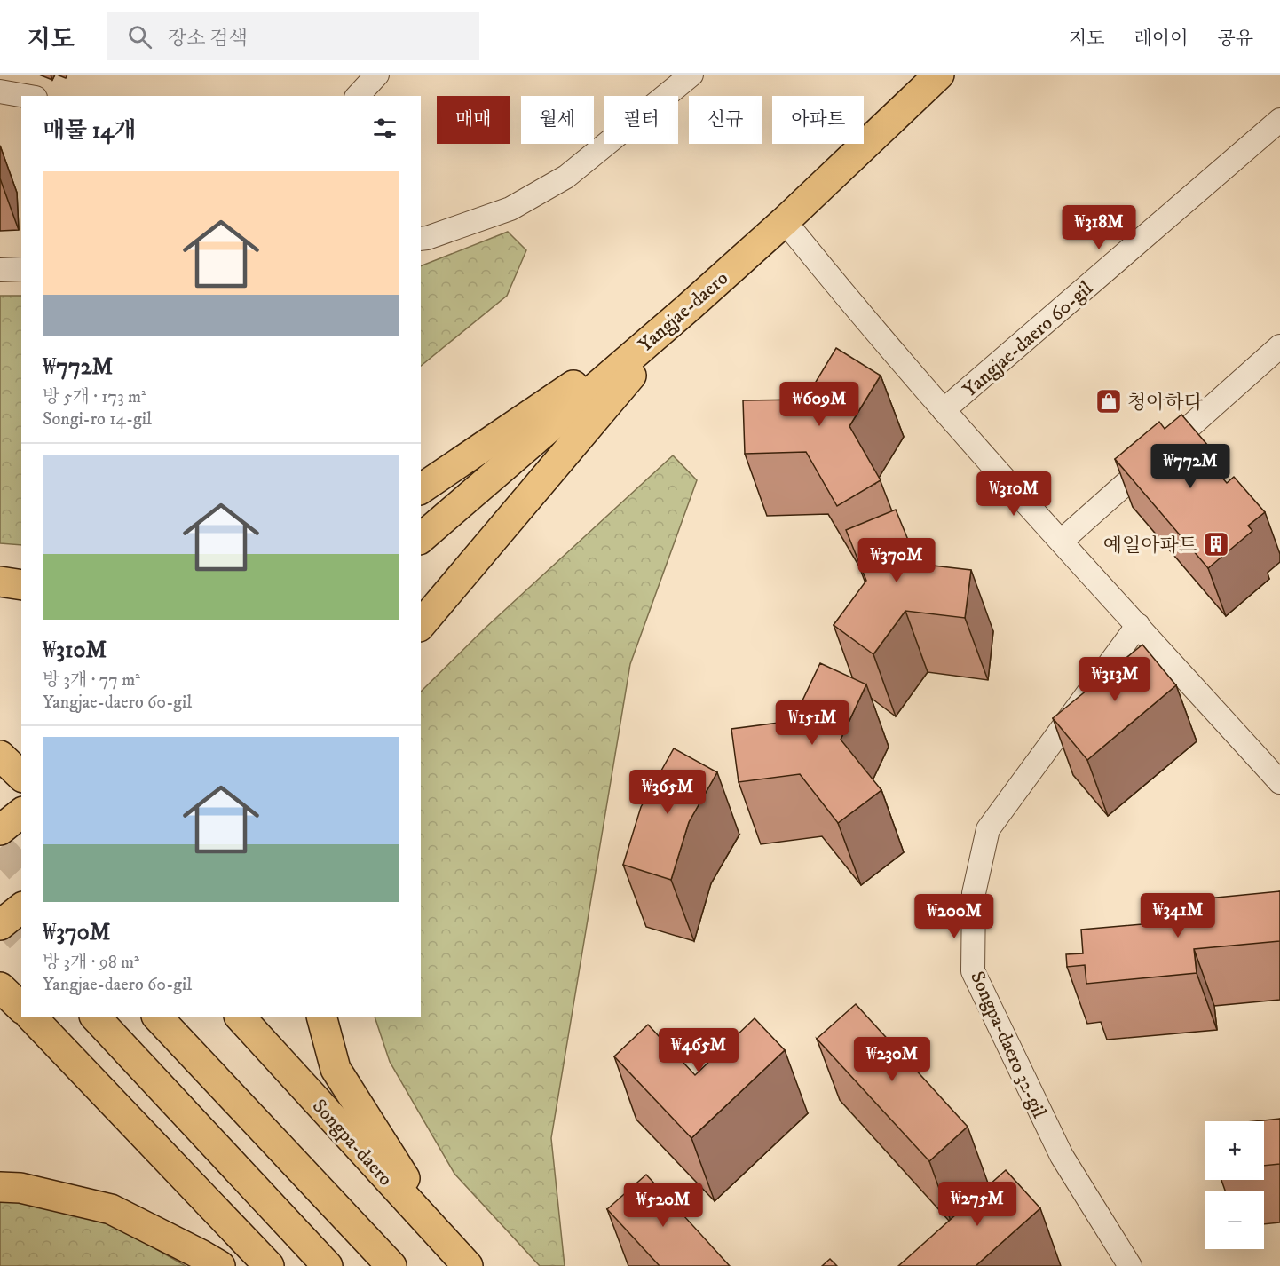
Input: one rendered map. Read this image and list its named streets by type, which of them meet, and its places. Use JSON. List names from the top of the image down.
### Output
{
  "streets": {
    "main road": ["Yangjae-daero", "Songpa-daero"],
    "street": ["Yangjae-daero 60-gil", "Songpa-daero 32-gil"]
  },
  "crossings": [
    ["Yangjae-daero", "Yangjae-daero 60-gil"],
    ["Yangjae-daero 60-gil", "Songpa-daero 32-gil"]
  ],
  "places": {
    "shop": ["청아하다"],
    "building": ["예일아파트"]
  },
  "page": {
    "header": "지도",
    "search": "장소 검색",
    "nav": ["지도", "레이어", "공유"],
    "chip": [
      "매매",
      "월세",
      "필터",
      "신규",
      "아파트"
    ],
    "heading": "매물 14개",
    "list": [
      {
        "name": "₩772M",
        "note": "방 5개 · 173 m² · Songi-ro 14-gil"
      },
      {
        "name": "₩310M",
        "note": "방 3개 · 77 m² · Yangjae-daero 60-gil"
      },
      {
        "name": "₩370M",
        "note": "방 3개 · 98 m² · Yangjae-daero 60-gil"
      }
    ],
    "price": [
      "₩318M",
      "₩609M",
      "₩772M",
      "₩310M",
      "₩370M",
      "₩313M",
      "₩151M",
      "₩365M",
      "₩341M",
      "₩200M",
      "₩465M",
      "₩230M",
      "₩275M",
      "₩520M"
    ],
    "map_buttons": ["+", "−"]
  }
}
